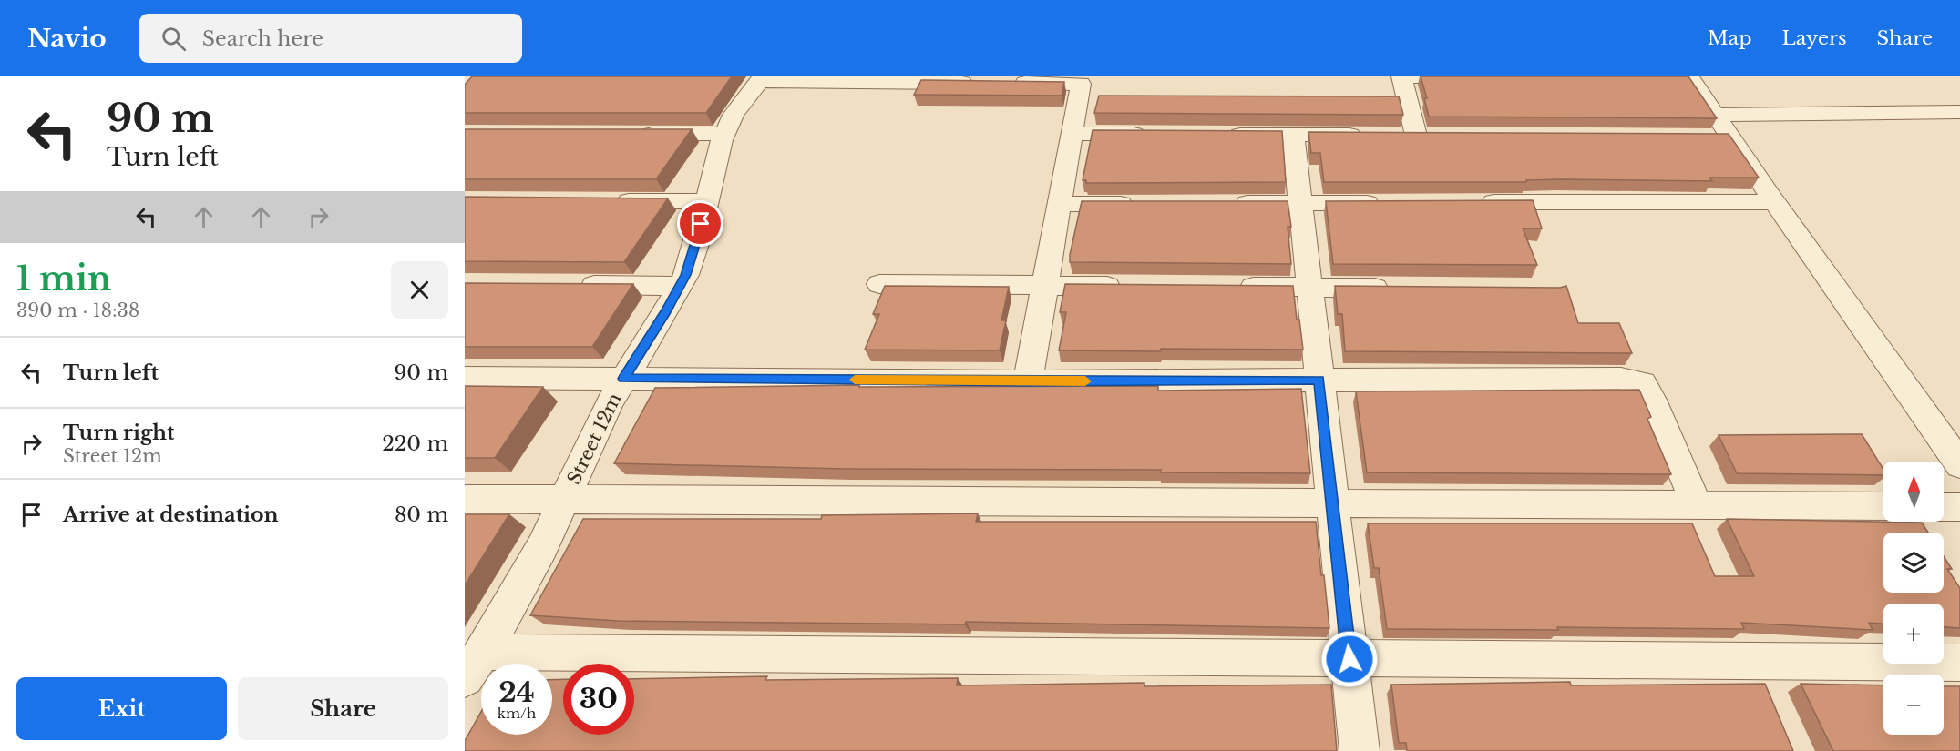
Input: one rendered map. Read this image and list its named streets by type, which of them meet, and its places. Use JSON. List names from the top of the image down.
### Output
{
  "streets": {
    "street": ["Street 12m"]
  },
  "north": "top",
  "page": {
    "header": "Navio",
    "search": "Search here",
    "nav": ["Map", "Layers", "Share"],
    "turn": ["90 m", "Turn left"],
    "heading": ["1 min", "390 m · 18:38"],
    "list": [
      {
        "name": "Turn left",
        "value": "90 m"
      },
      {
        "name": "Turn right",
        "note": "Street 12m",
        "value": "220 m"
      },
      {
        "name": "Arrive at destination",
        "value": "80 m"
      }
    ],
    "map_buttons": ["+", "−"],
    "speed": "24 km/h",
    "limit": "30",
    "buttons": ["Exit", "Share"]
  }
}
